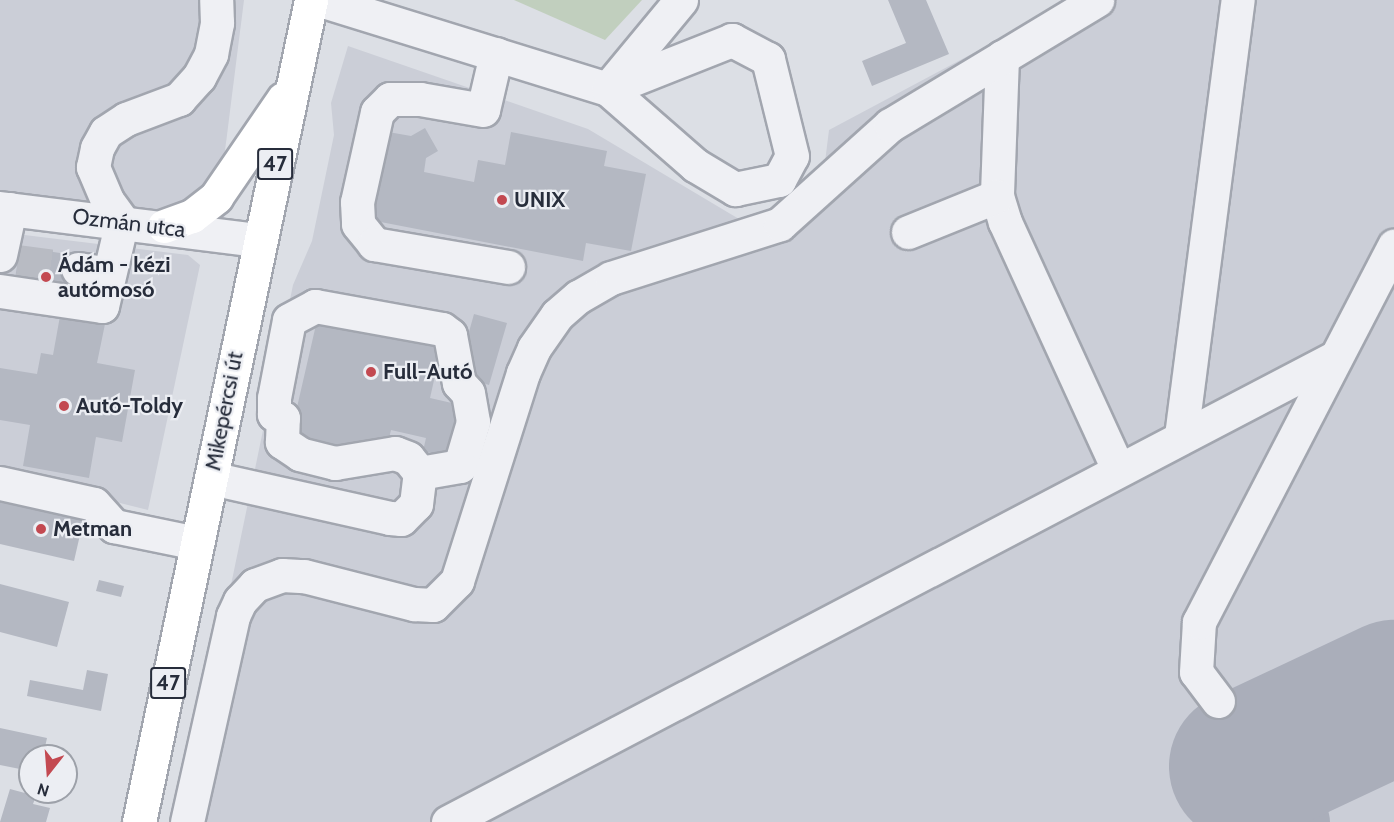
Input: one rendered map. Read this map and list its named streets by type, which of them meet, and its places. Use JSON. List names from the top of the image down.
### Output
{
  "streets": {
    "main road": ["47", "Mikepércsi út"],
    "street": ["Ozmán utca"]
  },
  "crossings": [
    ["Ozmán utca", "Mikepércsi út"]
  ],
  "places": [
    "UNIX",
    "Ádám - kézi autómosó",
    "Full-Autó",
    "Autó-Toldy",
    "Metman"
  ],
  "north": "bottom"
}
